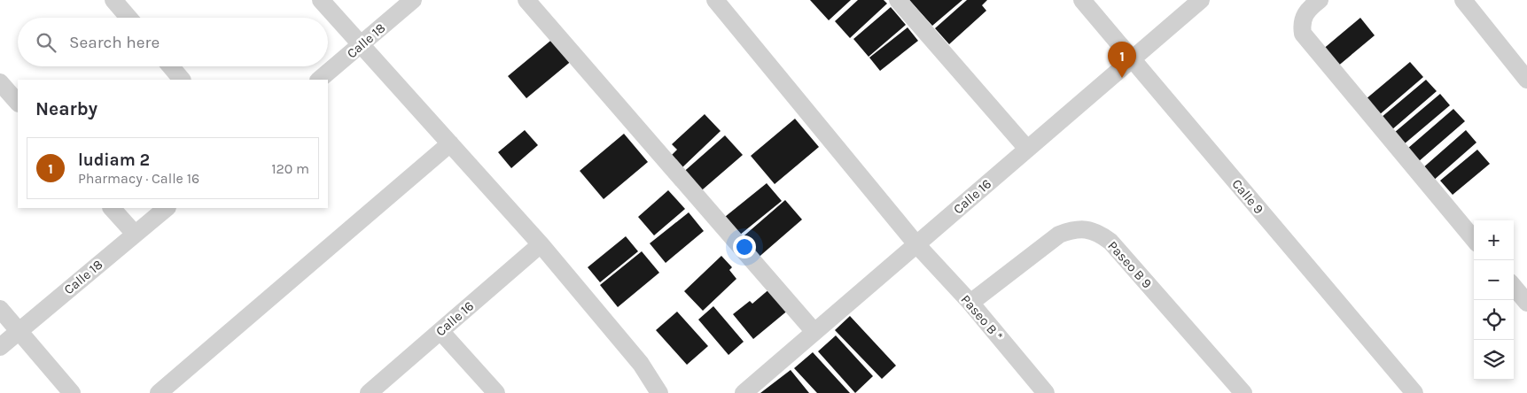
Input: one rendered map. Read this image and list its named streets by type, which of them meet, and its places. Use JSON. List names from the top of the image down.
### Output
{
  "streets": {
    "street": [
      "Calle 18",
      "Calle 16",
      "Calle 9",
      "Paseo B 9",
      "Paseo B *"
    ]
  },
  "crossings": [
    ["Calle 16", "Calle 9"],
    ["Calle 16", "Paseo B *"],
    ["Paseo B 9", "Paseo B *"]
  ],
  "page": {
    "search": "Search here",
    "pins": "1",
    "heading": "Nearby",
    "list": [
      {
        "mark": "1",
        "name": "ludiam 2",
        "note": "Pharmacy · Calle 16",
        "value": "120 m"
      }
    ],
    "map_buttons": ["+", "−"]
  }
}
